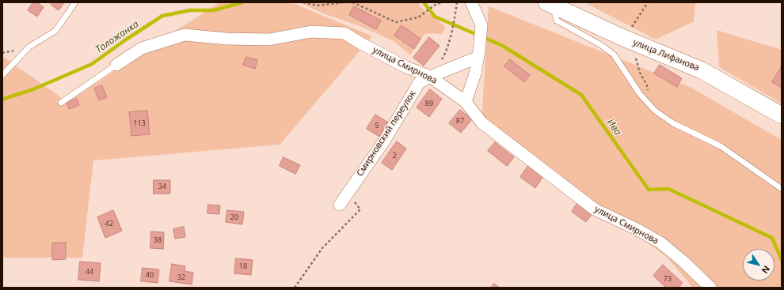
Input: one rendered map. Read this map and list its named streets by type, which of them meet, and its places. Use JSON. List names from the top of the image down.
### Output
{
  "streets": {
    "street": ["улица Лифанова", "улица Смирнова", "Смирновский переулок"]
  },
  "crossings": [
    ["улица Смирнова", "Смирновский переулок"]
  ],
  "water": ["Толожанка", "Ива"],
  "house_numbers": [
    "89",
    "87",
    "113",
    "5",
    "2",
    "34",
    "20",
    "42",
    "38",
    "18",
    "44",
    "40",
    "32",
    "73"
  ],
  "north": "bottom right"
}
